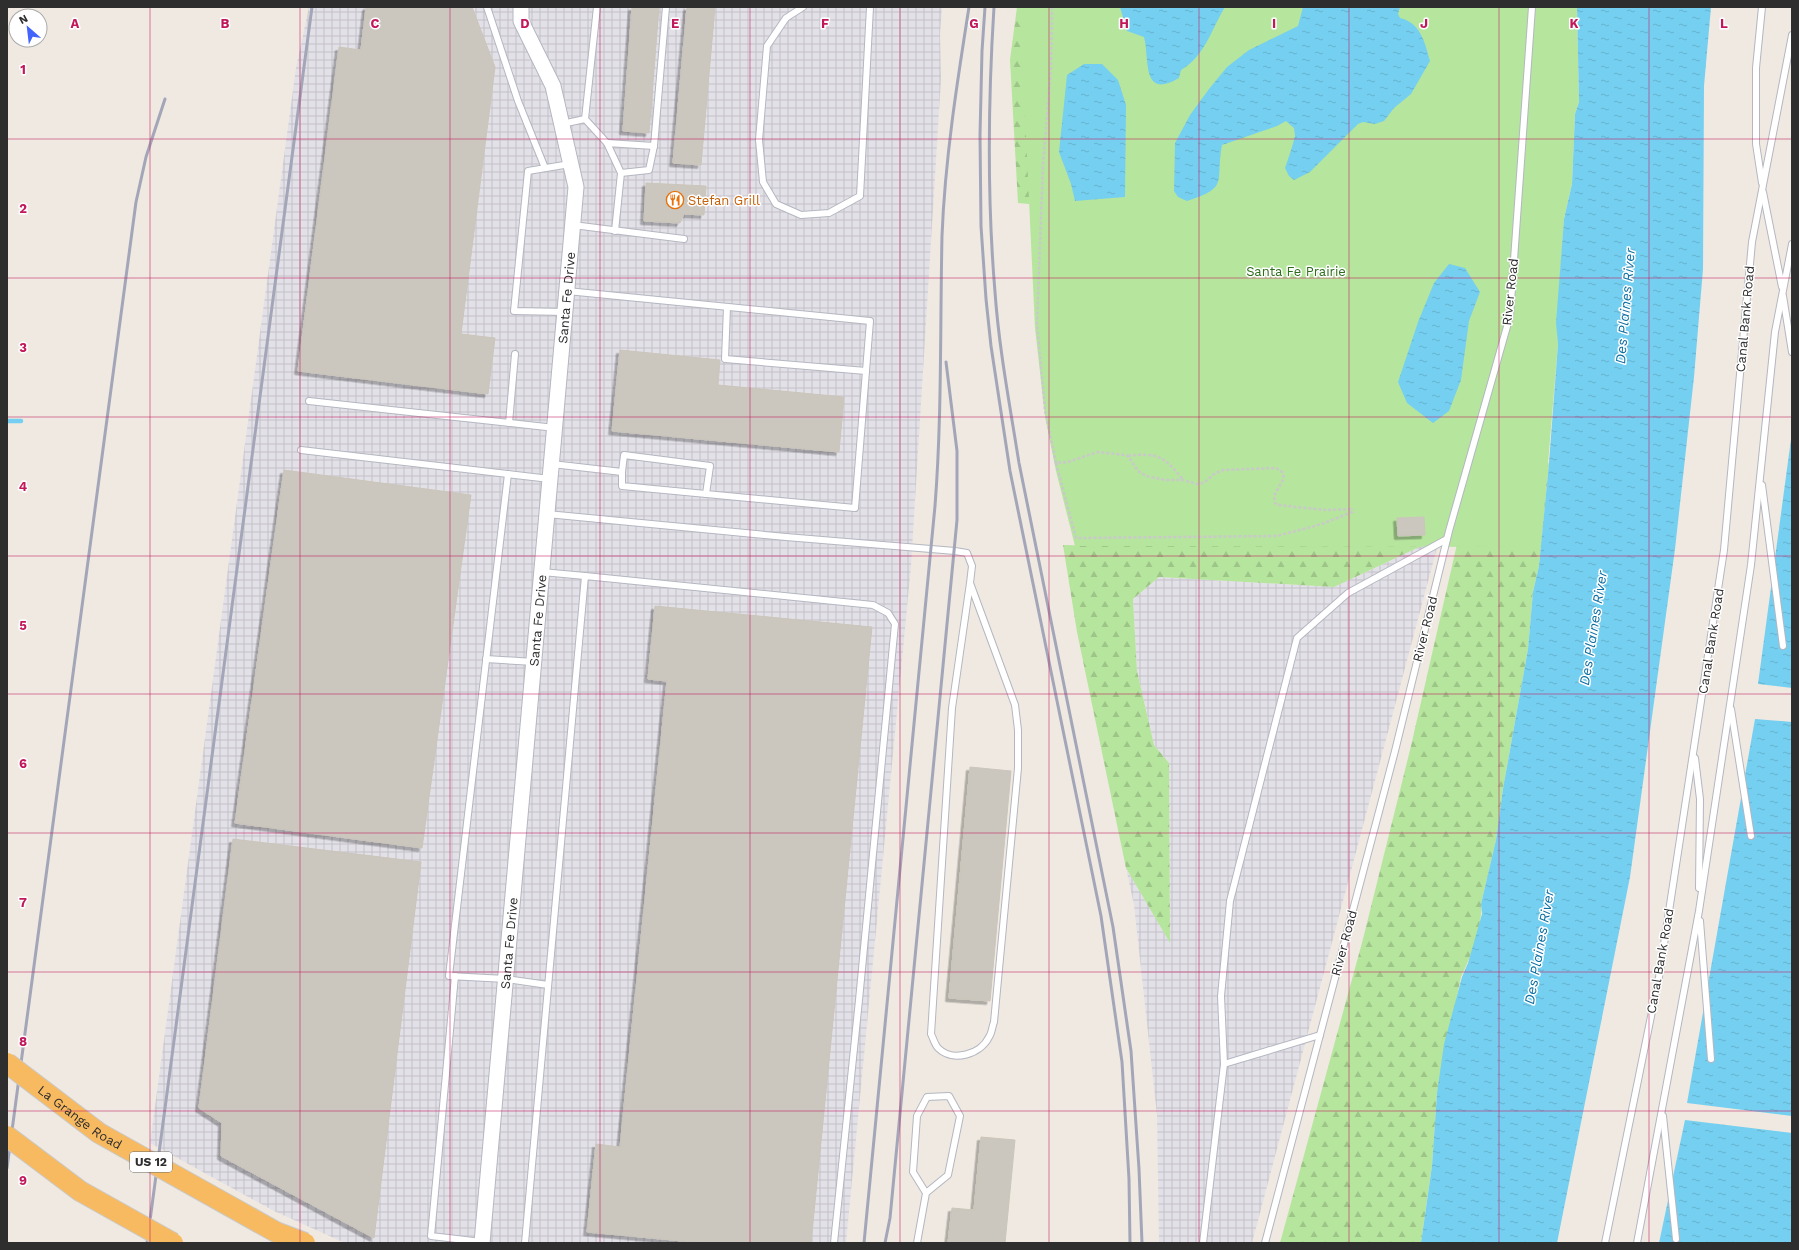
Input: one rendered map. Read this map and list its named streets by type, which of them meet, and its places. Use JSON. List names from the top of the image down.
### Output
{
  "streets": {
    "highway": ["La Grange Road", "US 12"],
    "street": ["Santa Fe Drive"],
    "lane": ["River Road", "Canal Bank Road"]
  },
  "water": ["Des Plaines River"],
  "parks": ["Santa Fe Prairie"],
  "places": {
    "restaurant": ["Stefan Grill"]
  },
  "north": "top left",
  "grid": {
    "columns": [
      "A",
      "B",
      "C",
      "D",
      "E",
      "F",
      "G",
      "H",
      "I",
      "J",
      "K",
      "L"
    ],
    "rows": [
      "1",
      "2",
      "3",
      "4",
      "5",
      "6",
      "7",
      "8",
      "9"
    ]
  }
}
